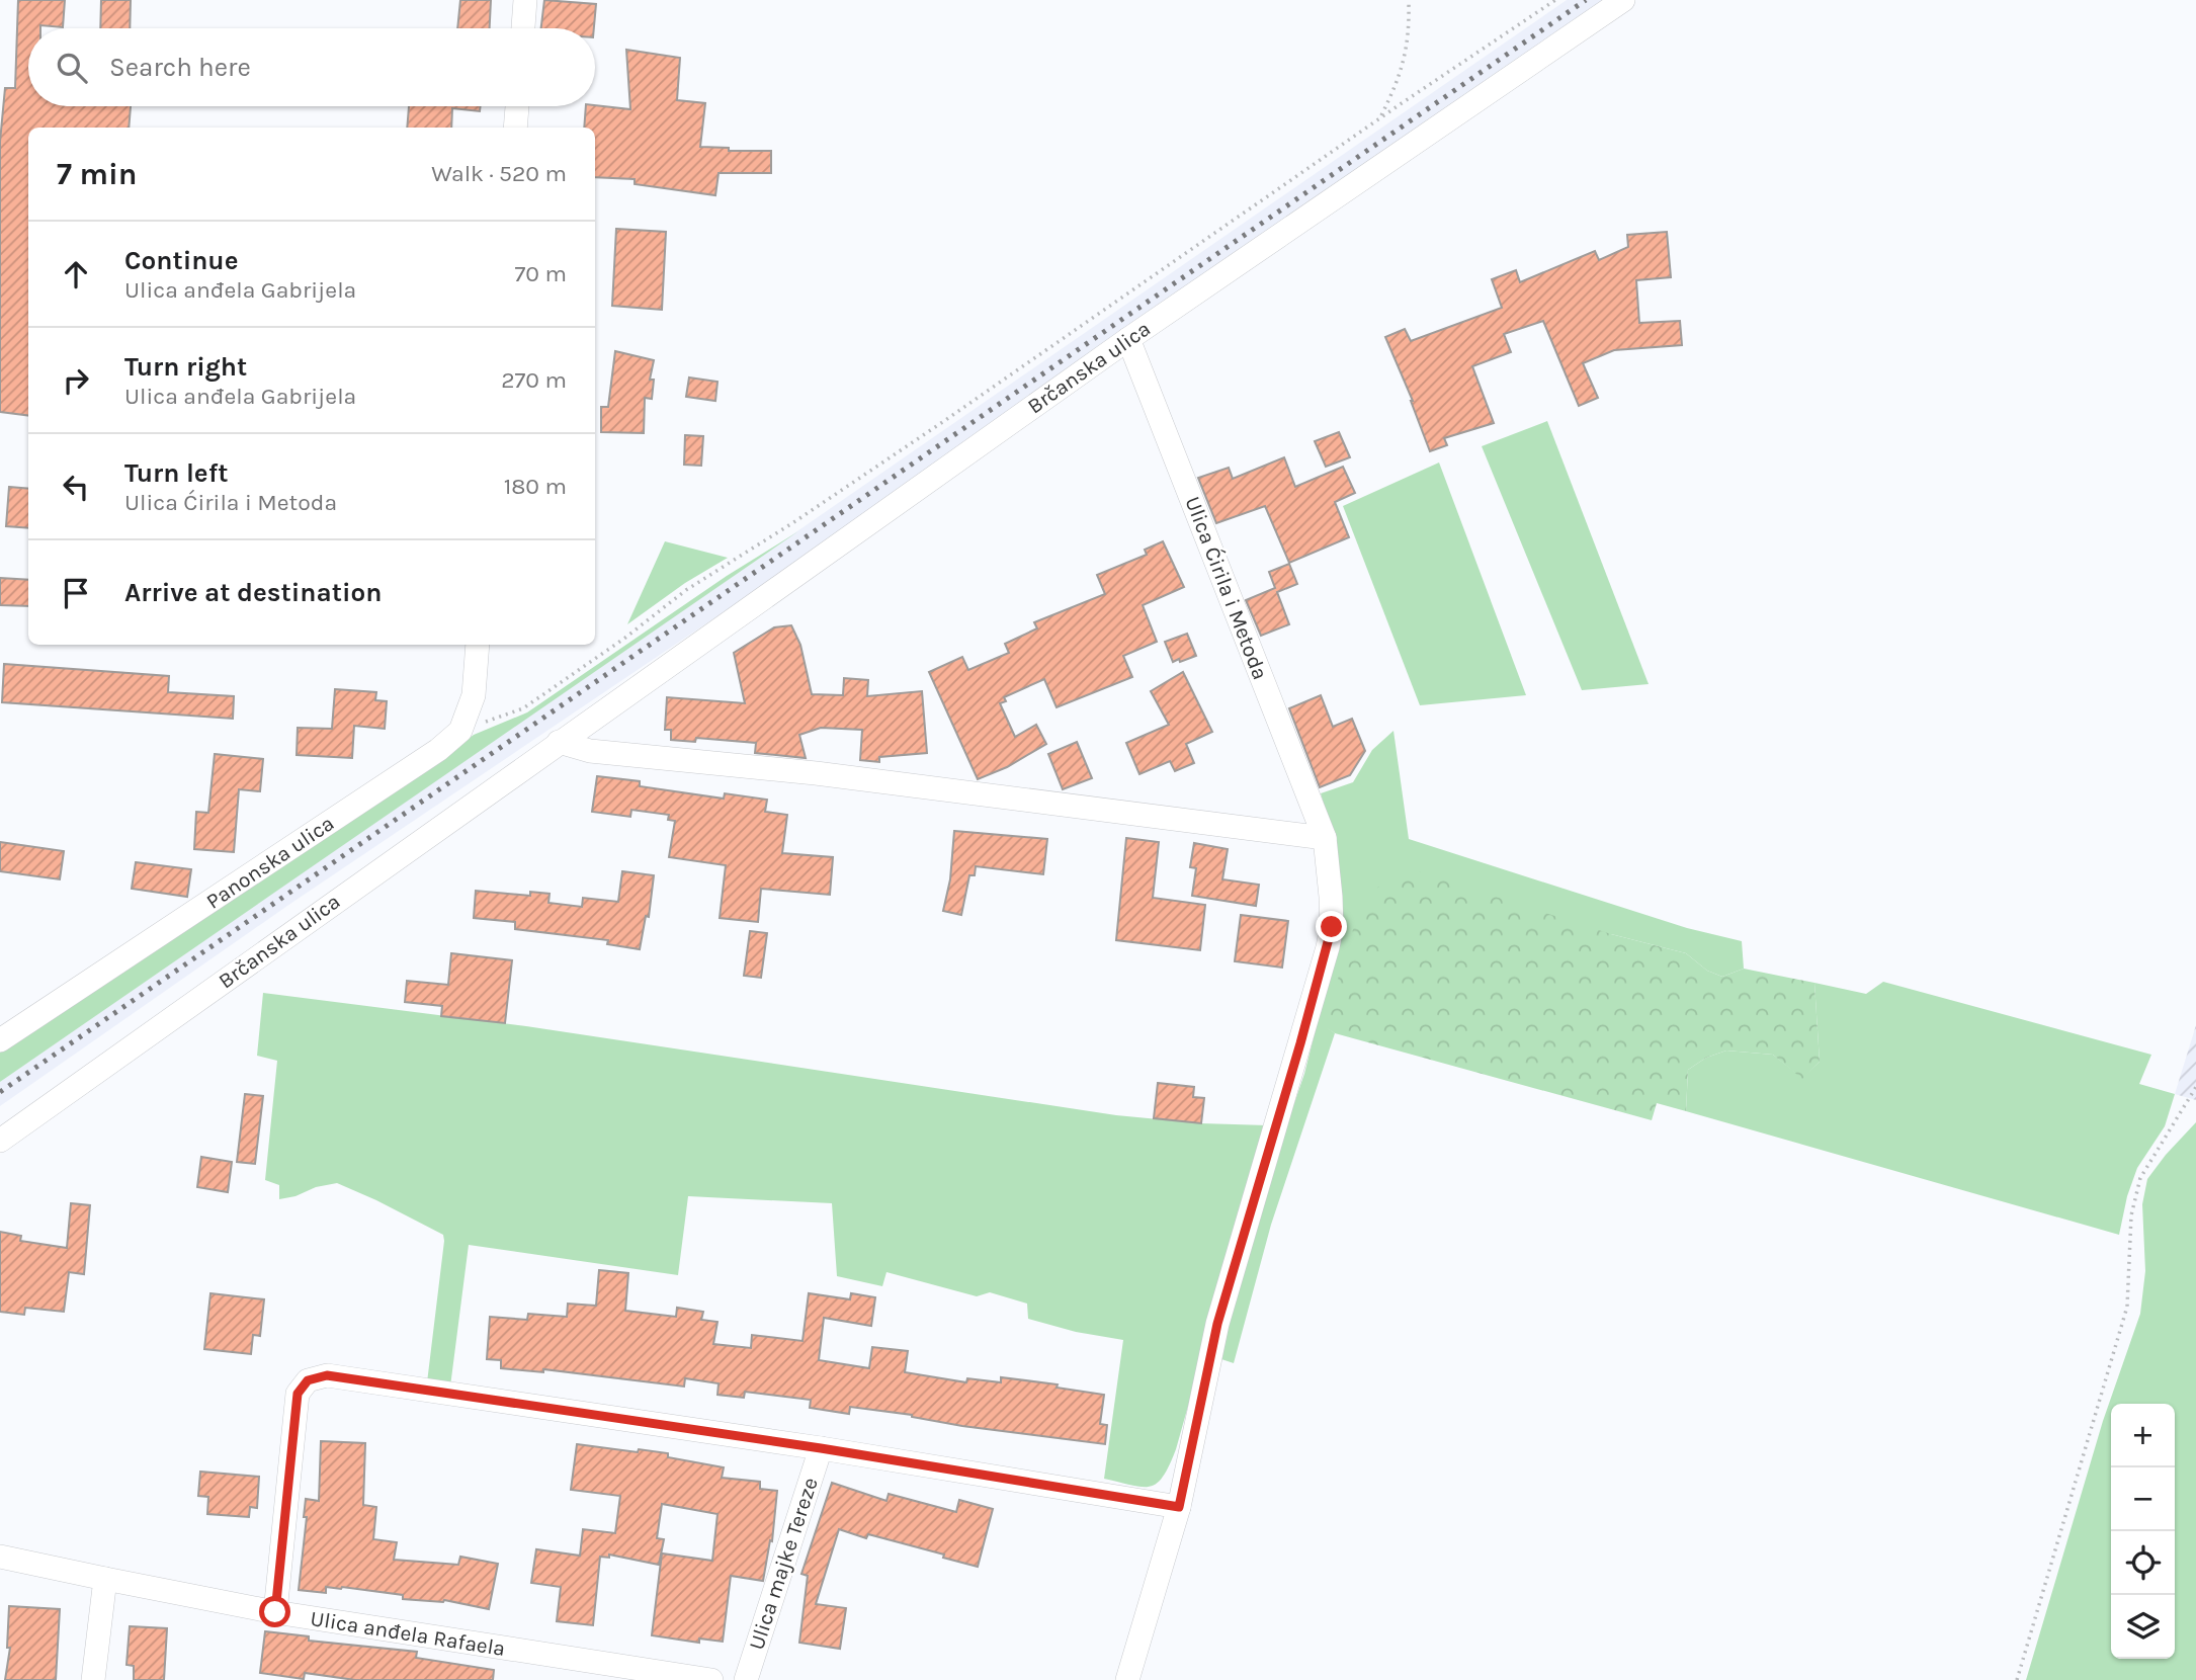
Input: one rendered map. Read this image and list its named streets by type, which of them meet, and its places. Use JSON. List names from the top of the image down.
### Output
{
  "streets": {
    "street": [
      "Brčanska ulica",
      "Ulica Ćirila i Metoda",
      "Panonska ulica",
      "Ulica majke Tereze",
      "Ulica anđela Rafaela"
    ]
  },
  "crossings": [
    ["Brčanska ulica", "Ulica Ćirila i Metoda"]
  ],
  "page": {
    "search": "Search here",
    "heading": ["7 min", "Walk · 520 m"],
    "list": [
      ["Continue", "Ulica anđela Gabrijela", "70 m"],
      ["Turn right", "Ulica anđela Gabrijela", "270 m"],
      ["Turn left", "Ulica Ćirila i Metoda", "180 m"],
      "Arrive at destination"
    ],
    "map_buttons": ["+", "−"]
  }
}
